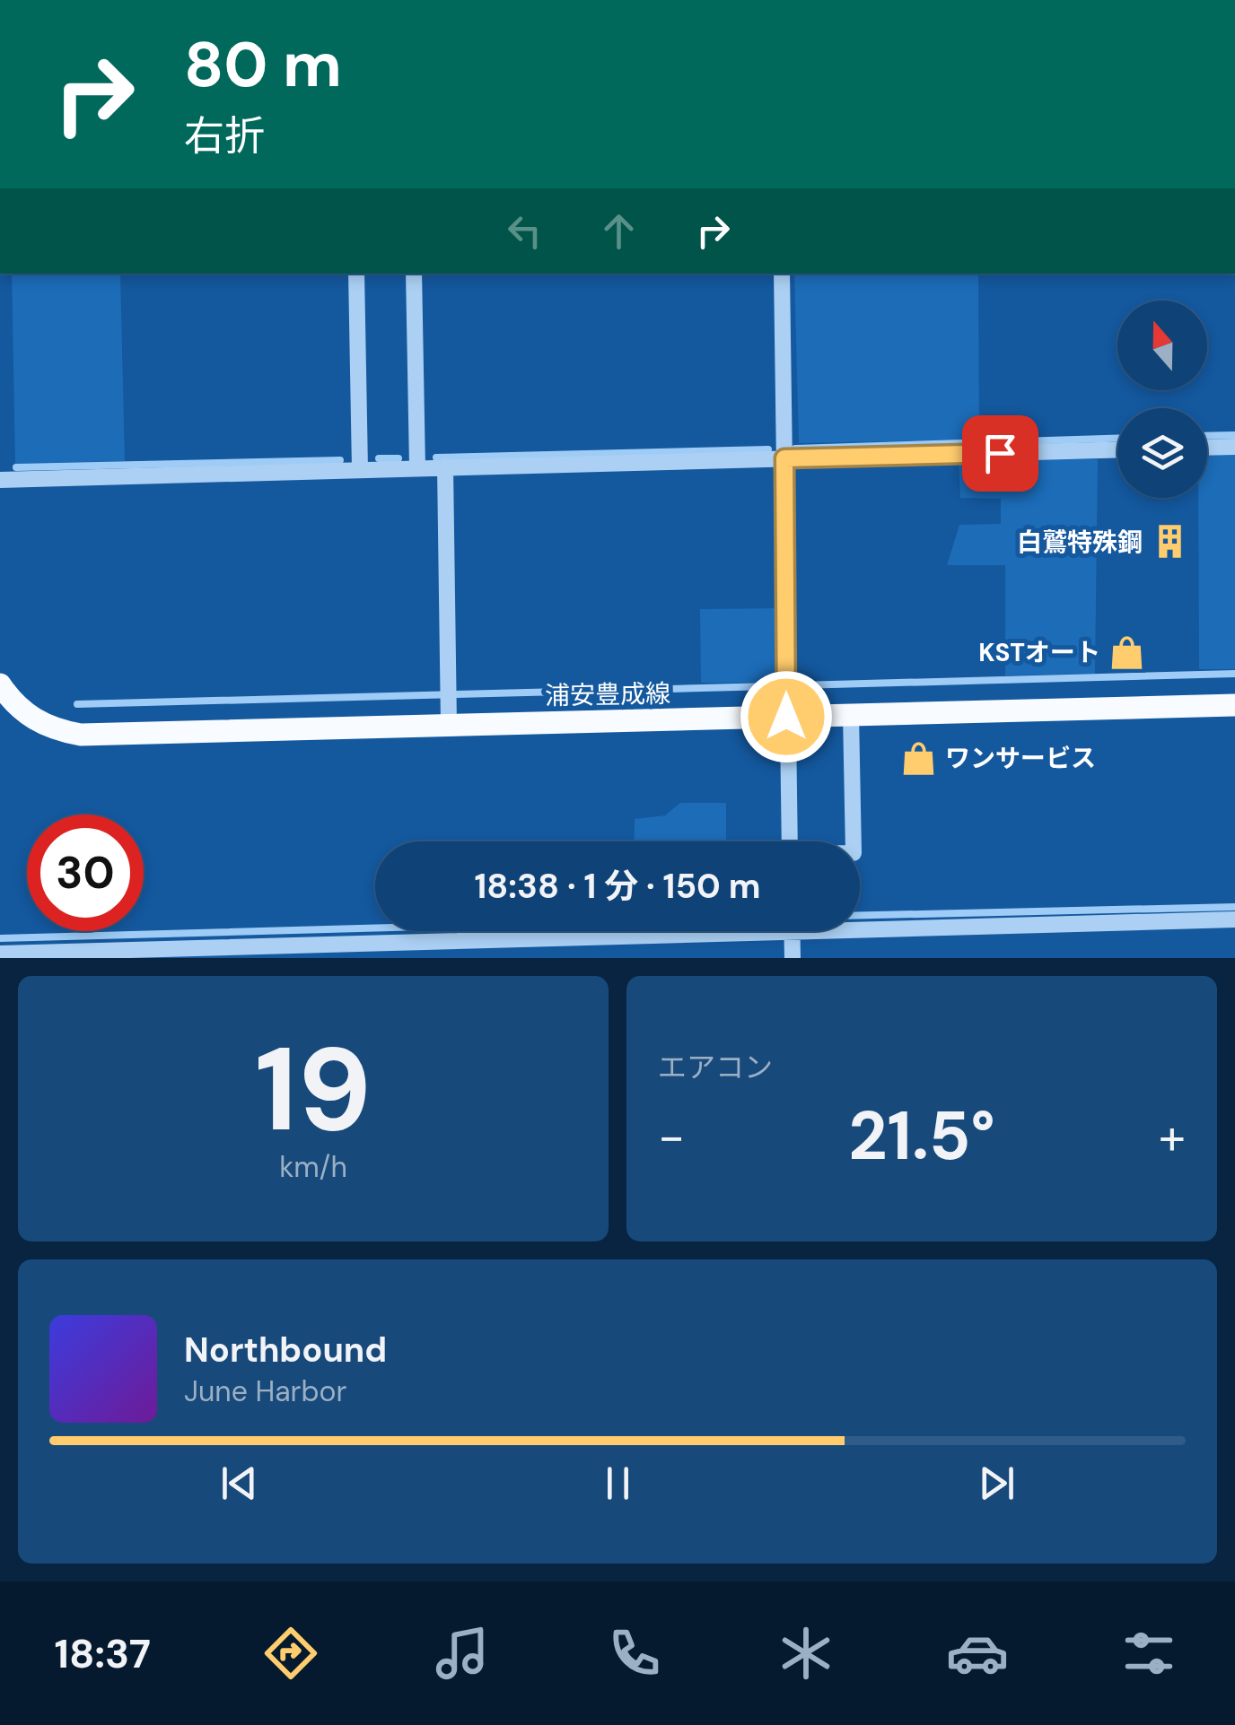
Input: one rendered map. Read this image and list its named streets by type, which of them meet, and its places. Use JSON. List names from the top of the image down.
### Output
{
  "streets": {
    "main road": ["浦安豊成線"]
  },
  "places": {
    "building": ["白鷲特殊鋼"],
    "shop": ["KSTオート", "ワンサービス"]
  },
  "north": "top",
  "page": {
    "turn": ["80 m", "右折"],
    "limit": "30",
    "trip": "18:38 · 1 分 · 150 m",
    "tile": [
      ["19", "km/h"],
      "エアコン"
    ],
    "heat": ["−", "21.5°", "+"],
    "song": ["Northbound", "June Harbor"],
    "tabs": "18:37"
  }
}
